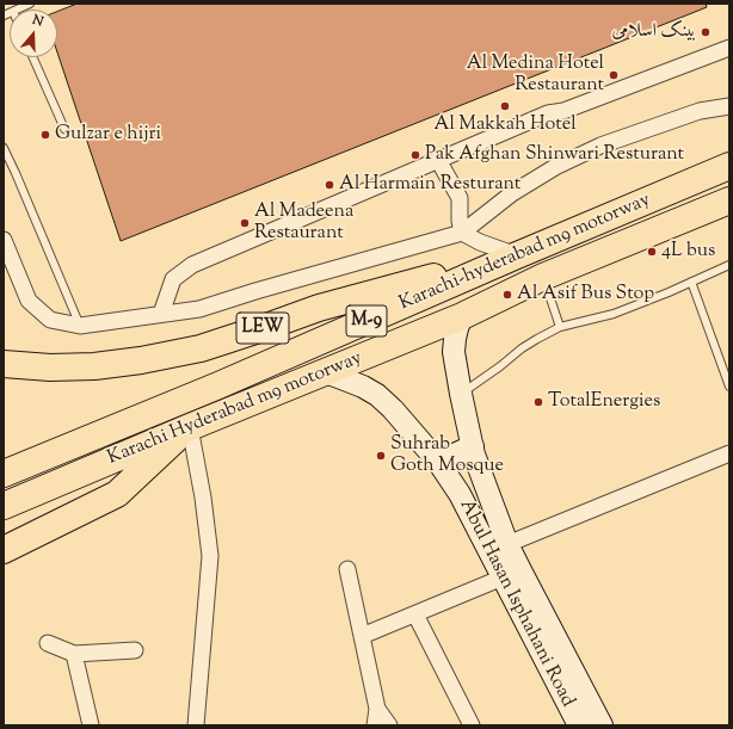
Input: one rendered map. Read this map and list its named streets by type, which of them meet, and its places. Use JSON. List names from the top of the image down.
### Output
{
  "streets": {
    "highway": [
      "Karachi-hyderabad m9 motorway",
      "M-9",
      "LEW",
      "Karachi Hyderabad m9 motorway"
    ],
    "main road": ["Abul Hasan Isphahani Road"]
  },
  "crossings": [
    ["Karachi-hyderabad m9 motorway", "LEW"],
    ["Karachi Hyderabad m9 motorway", "Abul Hasan Isphahani Road"]
  ],
  "places": [
    "بینک اسلامی",
    "Al Medina Hotel Restaurant",
    "Al Makkah Hotel",
    "Gulzar e hijri",
    "Pak Afghan Shinwari Resturant",
    "Al Harmain Resturant",
    "Al Madeena Restaurant",
    "4L bus",
    "Al Asif Bus Stop",
    "TotalEnergies",
    "Suhrab Goth Mosque"
  ],
  "north": "top"
}
